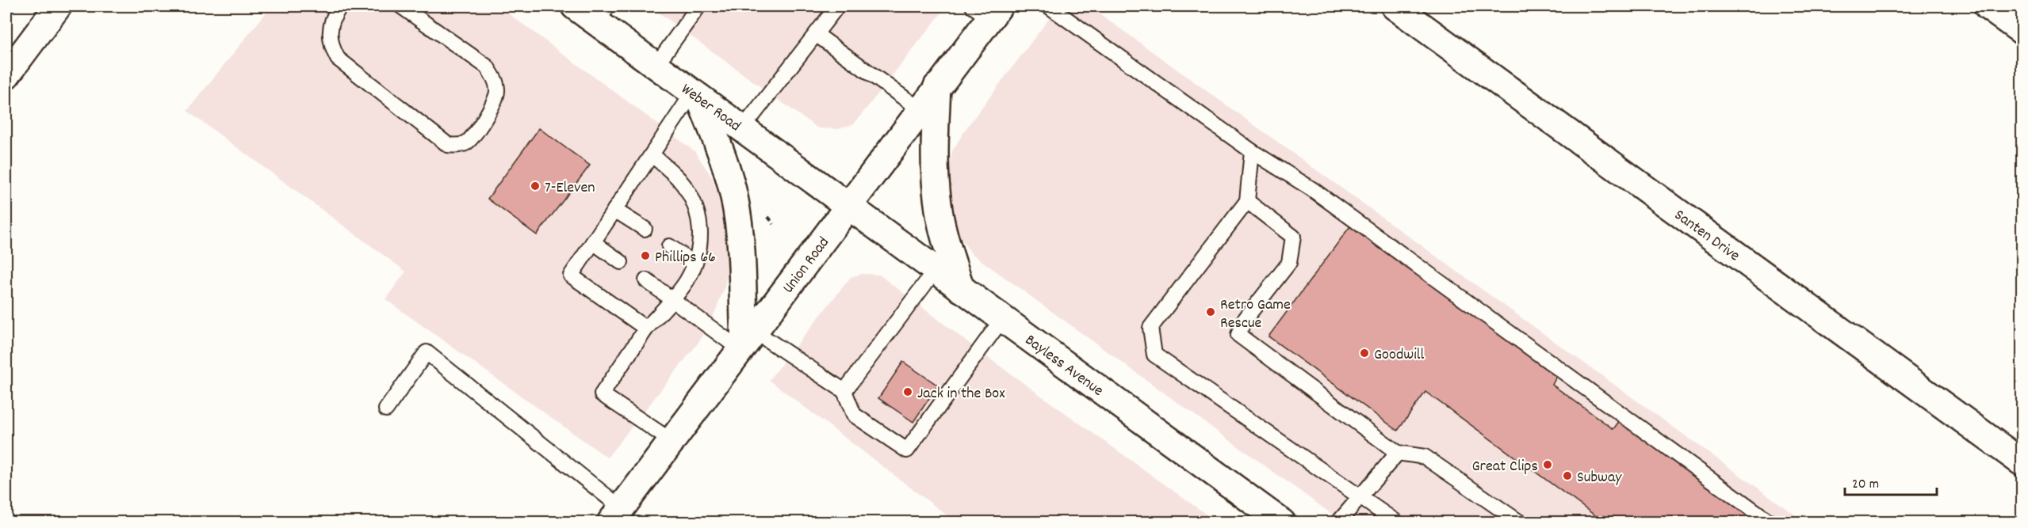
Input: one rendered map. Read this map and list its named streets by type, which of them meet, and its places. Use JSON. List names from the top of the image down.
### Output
{
  "streets": {
    "main road": [
      "Weber Road",
      "Santen Drive",
      "Union Road",
      "Bayless Avenue"
    ]
  },
  "crossings": [
    ["Weber Road", "Union Road"],
    ["Weber Road", "Bayless Avenue"],
    ["Union Road", "Bayless Avenue"]
  ],
  "places": [
    "7-Eleven",
    "Phillips 66",
    "Retro Game Rescue",
    "Goodwill",
    "Jack in the Box",
    "Great Clips",
    "Subway"
  ],
  "scale_bar": "20 m"
}
